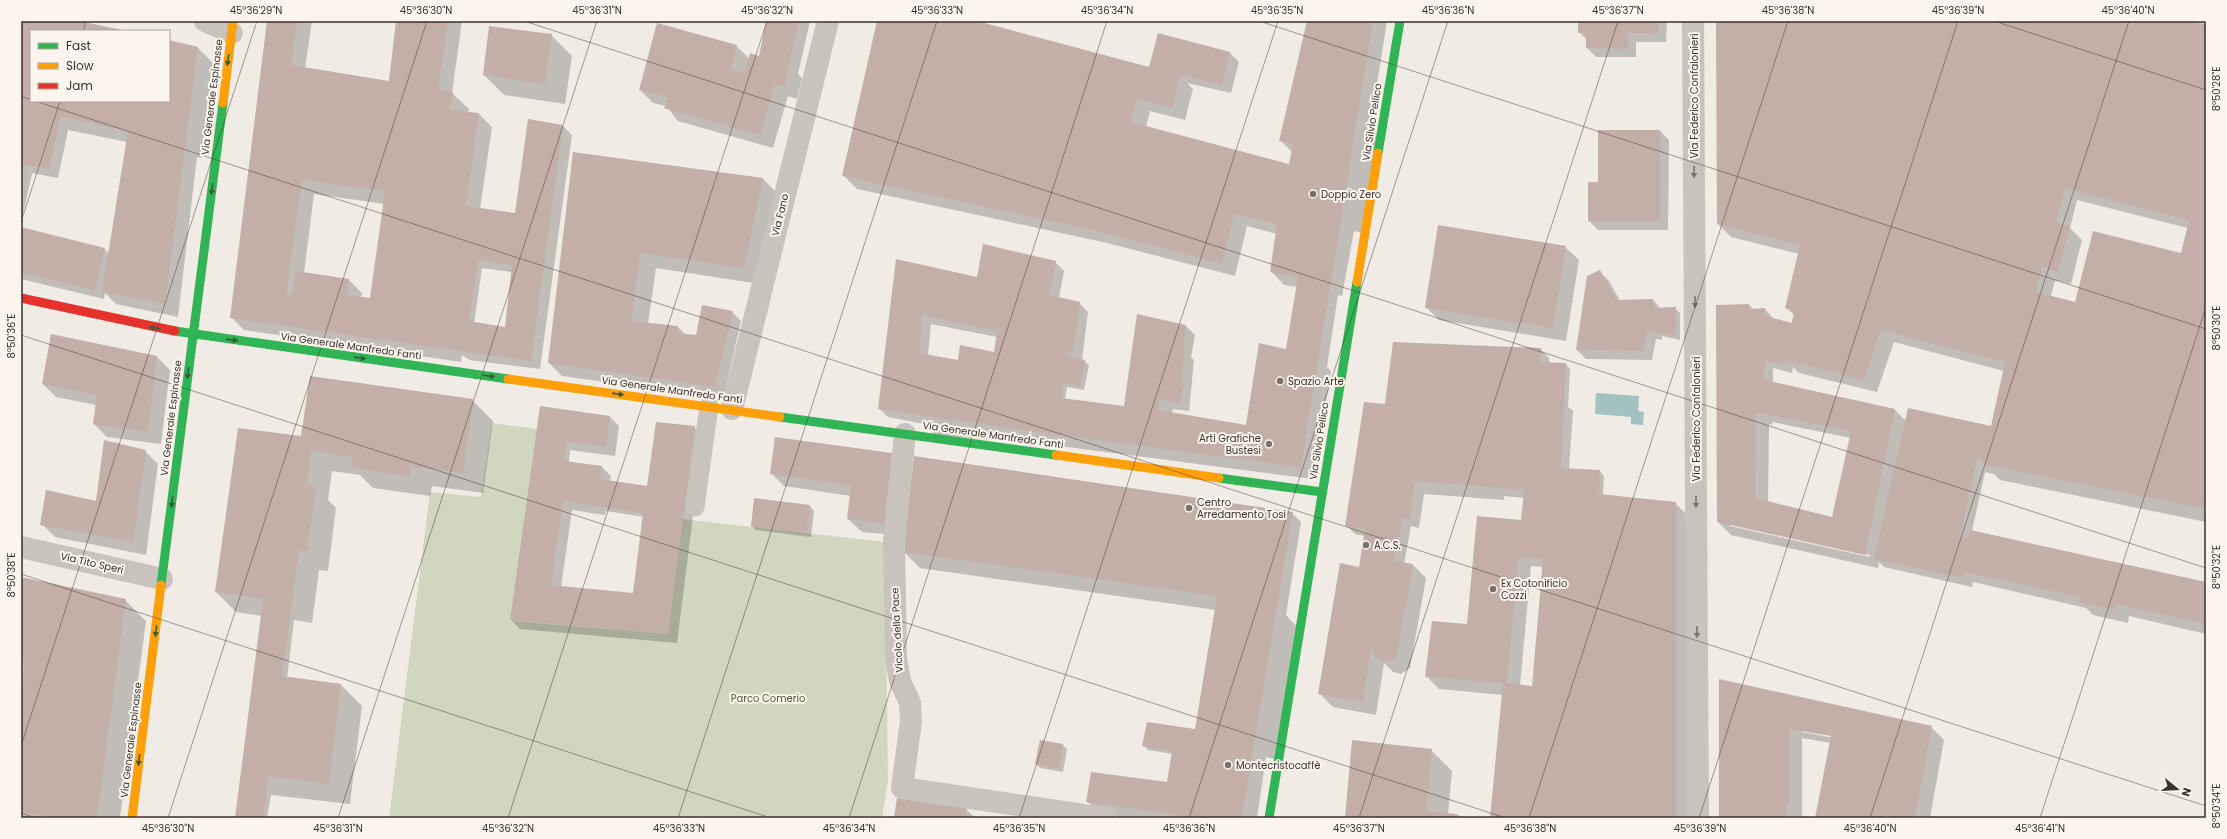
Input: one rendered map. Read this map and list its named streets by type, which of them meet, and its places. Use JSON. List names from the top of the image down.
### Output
{
  "streets": {
    "street": [
      "Via Federico Confalonieri",
      "Via Generale Espinasse",
      "Via Silvio Pellico",
      "Via Fano",
      "Via Generale Manfredo Fanti",
      "Via Tito Speri",
      "Vicolo della Pace"
    ]
  },
  "crossings": [
    ["Via Generale Espinasse", "Via Generale Manfredo Fanti"],
    ["Via Generale Espinasse", "Via Tito Speri"],
    ["Via Silvio Pellico", "Via Generale Manfredo Fanti"],
    ["Via Fano", "Via Generale Manfredo Fanti"],
    ["Via Generale Manfredo Fanti", "Vicolo della Pace"]
  ],
  "one_way": ["Via Federico Confalonieri", "Via Generale Espinasse"],
  "parks": ["Parco Comerio"],
  "places": [
    "Doppio Zero",
    "Spazio Arte",
    "Arti Grafiche Bustesi",
    "Centro Arredamento Tosi",
    "A.C.S.",
    "Ex Cotonificio Cozzi",
    "Montecristocaffè"
  ],
  "legend": ["Fast", "Slow", "Jam"],
  "north": "right",
  "coordinates": [
    "45°36'29\"N",
    "45°36'30\"N",
    "45°36'31\"N",
    "45°36'32\"N",
    "45°36'33\"N",
    "45°36'34\"N",
    "45°36'35\"N",
    "45°36'36\"N",
    "45°36'37\"N",
    "45°36'38\"N",
    "45°36'39\"N",
    "45°36'40\"N",
    "8°50'28\"E",
    "8°50'30\"E",
    "8°50'36\"E",
    "8°50'32\"E",
    "8°50'38\"E",
    "8°50'34\"E",
    "45°36'41\"N"
  ]
}
